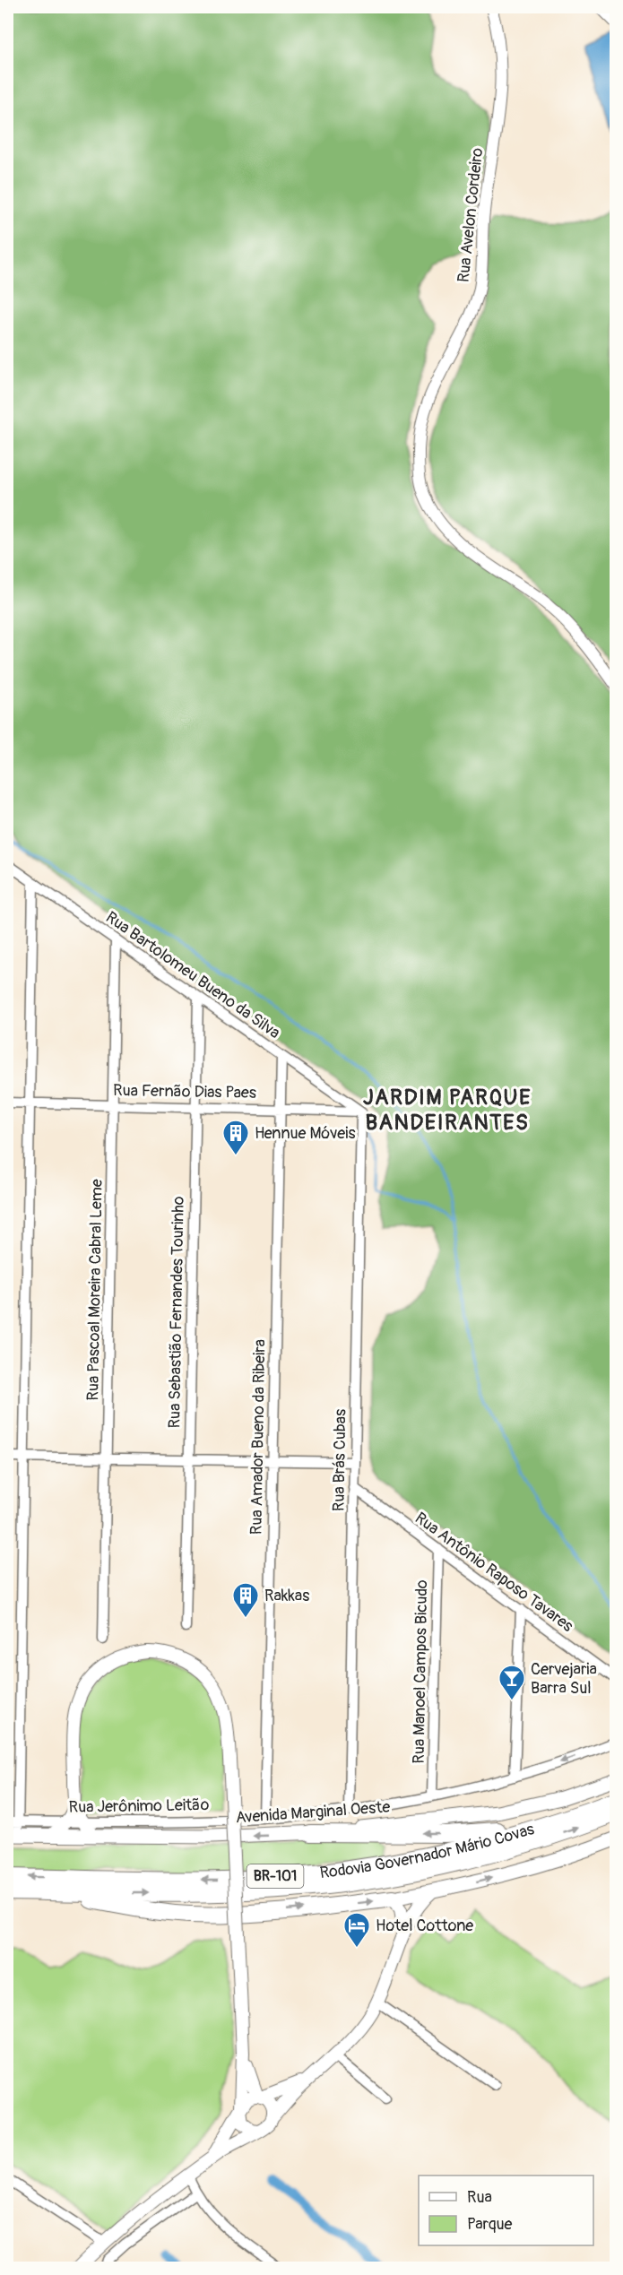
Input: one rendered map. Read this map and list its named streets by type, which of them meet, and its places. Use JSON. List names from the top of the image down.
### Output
{
  "streets": {
    "highway": ["Rodovia Governador Mário Covas", "BR-101"],
    "main road": ["Avenida Marginal Oeste"],
    "street": [
      "Rua Avelon Cordeiro",
      "Rua Bartolomeu Bueno da Silva",
      "Rua Fernão Dias Paes",
      "Rua Pascoal Moreira Cabral Leme",
      "Rua Sebastião Fernandes Tourinho",
      "Rua Amador Bueno da Ribeira",
      "Rua Brás Cubas",
      "Rua Antônio Raposo Tavares",
      "Rua Manoel Campos Bicudo",
      "Rua Jerônimo Leitão"
    ]
  },
  "crossings": [
    ["Rua Bartolomeu Bueno da Silva", "Rua Fernão Dias Paes"],
    ["Rua Bartolomeu Bueno da Silva", "Rua Pascoal Moreira Cabral Leme"],
    ["Rua Bartolomeu Bueno da Silva", "Rua Sebastião Fernandes Tourinho"],
    ["Rua Bartolomeu Bueno da Silva", "Rua Amador Bueno da Ribeira"],
    ["Rua Bartolomeu Bueno da Silva", "Rua Brás Cubas"],
    ["Rua Fernão Dias Paes", "Rua Pascoal Moreira Cabral Leme"],
    ["Rua Fernão Dias Paes", "Rua Sebastião Fernandes Tourinho"],
    ["Rua Fernão Dias Paes", "Rua Amador Bueno da Ribeira"],
    ["Rua Fernão Dias Paes", "Rua Brás Cubas"],
    ["Rua Amador Bueno da Ribeira", "Rua Jerônimo Leitão"],
    ["Rua Brás Cubas", "Rua Antônio Raposo Tavares"],
    ["Rua Brás Cubas", "Rua Jerônimo Leitão"],
    ["Rua Antônio Raposo Tavares", "Rua Manoel Campos Bicudo"],
    ["Rua Manoel Campos Bicudo", "Rua Jerônimo Leitão"],
    ["Rua Jerônimo Leitão", "Avenida Marginal Oeste"]
  ],
  "one_way": ["Avenida Marginal Oeste"],
  "districts": ["JARDIM PARQUE BANDEIRANTES"],
  "places": {
    "building": ["Hennue Móveis", "Rakkas"],
    "bar": ["Cervejaria Barra Sul"],
    "hotel": ["Hotel Cottone"]
  },
  "legend": ["Rua", "Parque"]
}
